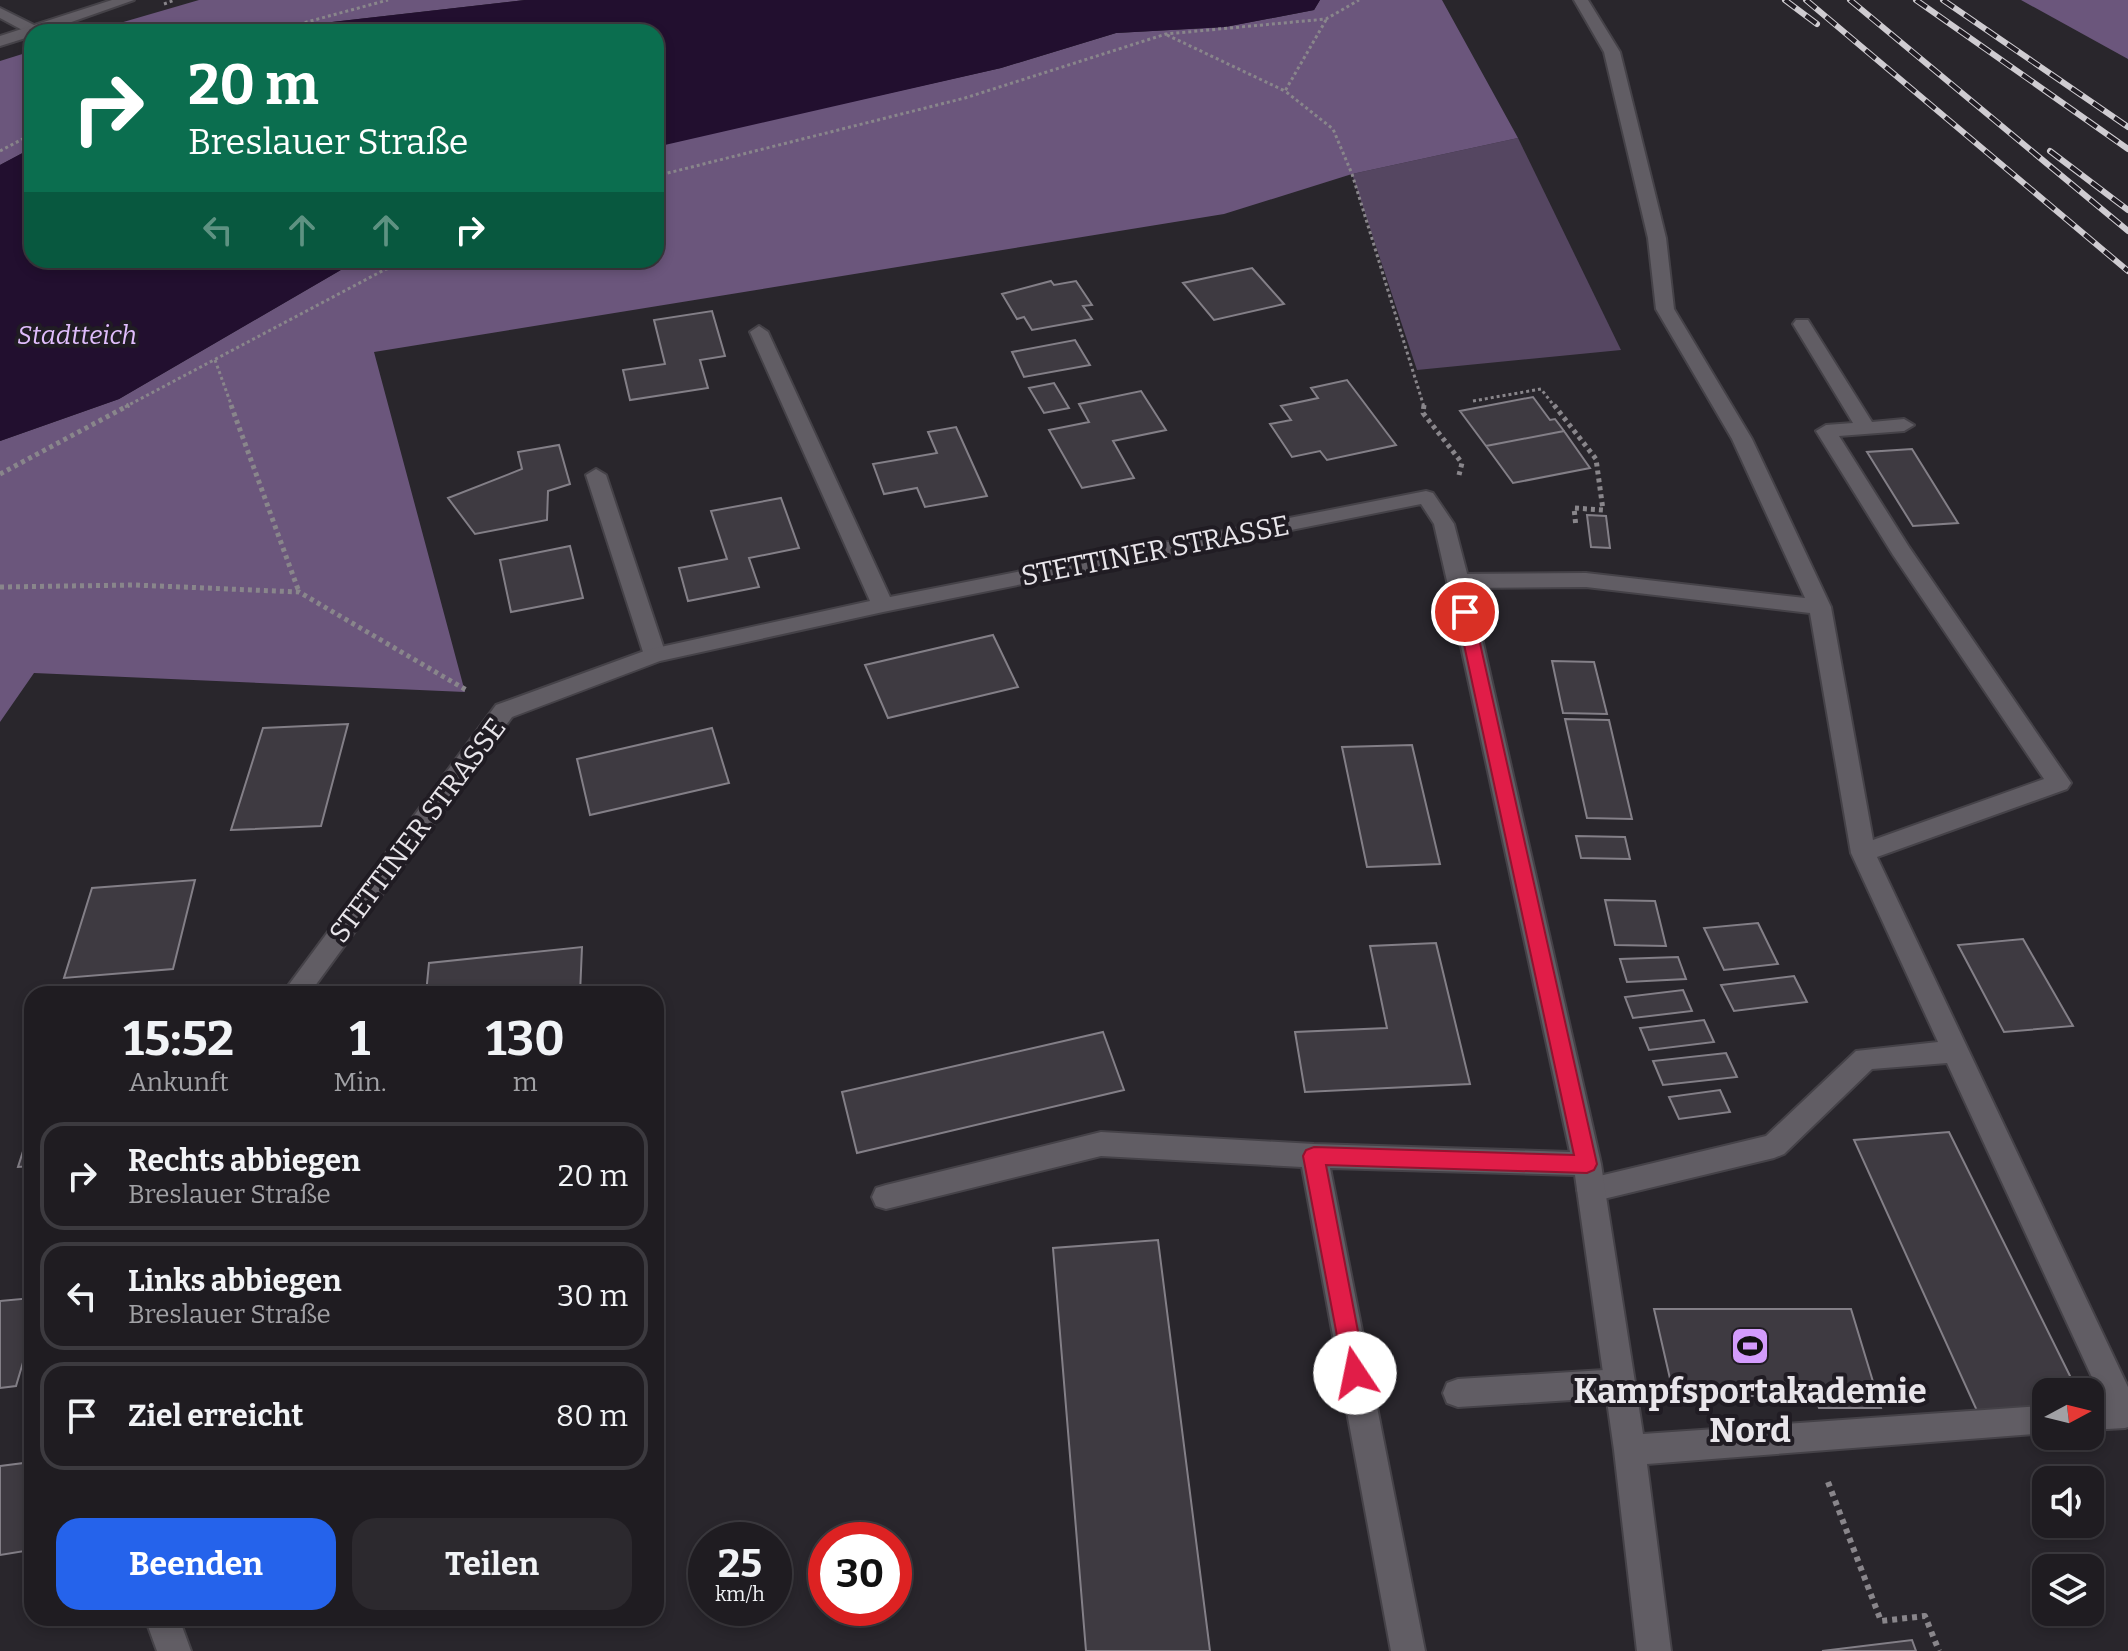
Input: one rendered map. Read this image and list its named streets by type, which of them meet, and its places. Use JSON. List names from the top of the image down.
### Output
{
  "streets": {
    "street": ["STETTINER STRASSE"]
  },
  "water": ["Stadtteich"],
  "places": {
    "sports": ["Kampfsportakademie Nord"]
  },
  "north": "right",
  "page": {
    "turn": ["20 m", "Breslauer Straße"],
    "eta": [
      "15:52",
      "Ankunft",
      "1",
      "Min.",
      "130",
      "m"
    ],
    "list": [
      {
        "name": "Rechts abbiegen",
        "note": "Breslauer Straße",
        "value": "20 m"
      },
      {
        "name": "Links abbiegen",
        "note": "Breslauer Straße",
        "value": "30 m"
      },
      {
        "name": "Ziel erreicht",
        "value": "80 m"
      }
    ],
    "buttons": ["Beenden", "Teilen"],
    "speed": "25 km/h",
    "limit": "30"
  }
}
